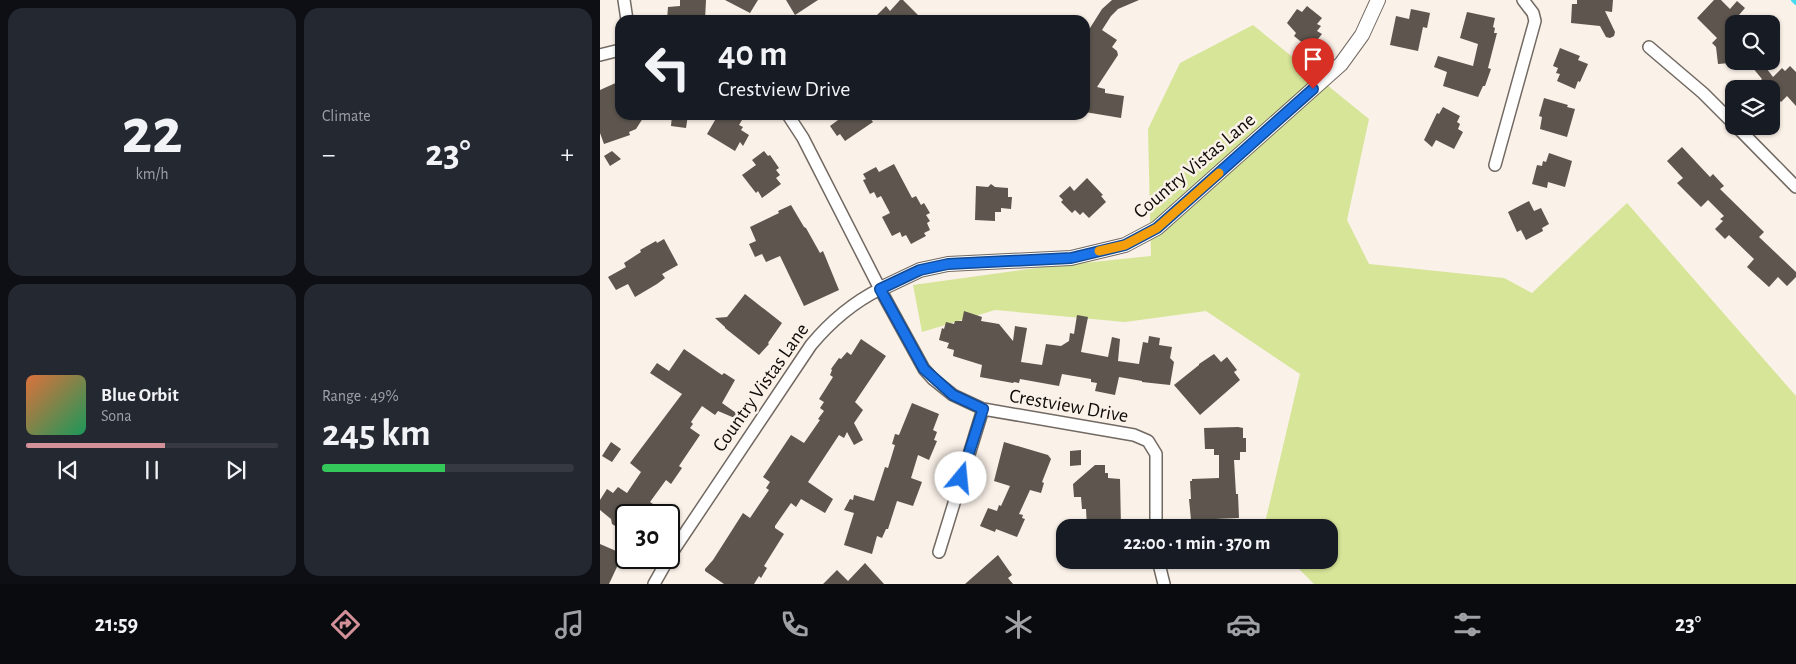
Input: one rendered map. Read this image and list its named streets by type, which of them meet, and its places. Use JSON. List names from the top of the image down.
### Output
{
  "streets": {
    "street": ["Country Vistas Lane", "Crestview Drive"]
  },
  "crossings": [
    ["Country Vistas Lane", "Crestview Drive"]
  ],
  "page": {
    "tile": [
      ["22", "km/h"],
      "Climate",
      ["Range · 49%", "245 km"]
    ],
    "turn": ["40 m", "Crestview Drive"],
    "heat": ["−", "23°", "+"],
    "song": ["Blue Orbit", "Sona"],
    "limit": "30",
    "trip": "22:00 · 1 min · 370 m",
    "tabs": ["21:59", "23°"]
  }
}
